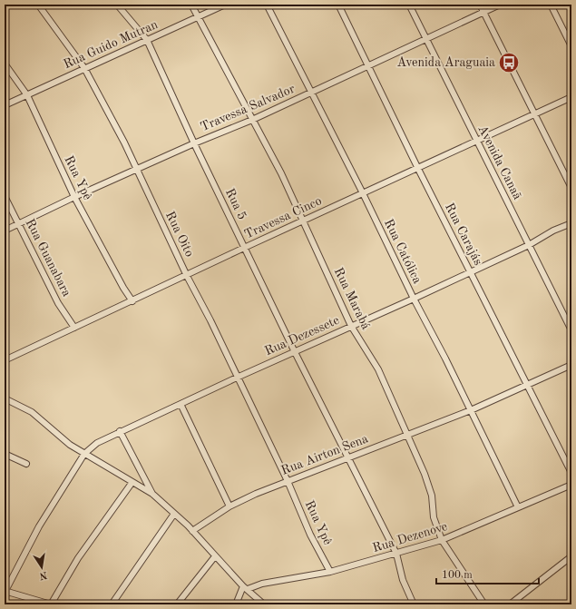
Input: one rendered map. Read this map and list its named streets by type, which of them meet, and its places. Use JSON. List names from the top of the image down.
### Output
{
  "streets": {
    "street": [
      "Rua Guido Mutran",
      "Travessa Salvador",
      "Avenida Canaã",
      "Rua Ypê",
      "Rua 5",
      "Travessa Cinco",
      "Rua Oito",
      "Rua Carajás",
      "Rua Católica",
      "Rua Guanabara",
      "Rua Marabá",
      "Rua Dezessete",
      "Rua Airton Sena",
      "Rua Dezenove"
    ]
  },
  "crossings": [
    ["Rua Guido Mutran", "Rua Ypê"],
    ["Rua Guido Mutran", "Rua 5"],
    ["Rua Guido Mutran", "Rua Oito"],
    ["Rua Guido Mutran", "Rua Marabá"],
    ["Travessa Salvador", "Avenida Canaã"],
    ["Travessa Salvador", "Rua Ypê"],
    ["Travessa Salvador", "Rua 5"],
    ["Travessa Salvador", "Rua Oito"],
    ["Travessa Salvador", "Rua Carajás"],
    ["Travessa Salvador", "Rua Católica"],
    ["Travessa Salvador", "Rua Guanabara"],
    ["Travessa Salvador", "Rua Marabá"],
    ["Avenida Canaã", "Travessa Cinco"],
    ["Avenida Canaã", "Rua Dezessete"],
    ["Rua Ypê", "Travessa Cinco"],
    ["Rua Ypê", "Rua Oito"],
    ["Rua Ypê", "Rua Airton Sena"],
    ["Rua Ypê", "Rua Dezenove"],
    ["Rua 5", "Travessa Cinco"],
    ["Rua 5", "Rua Dezessete"],
    ["Rua 5", "Rua Airton Sena"],
    ["Rua 5", "Rua Dezenove"],
    ["Travessa Cinco", "Rua Oito"],
    ["Travessa Cinco", "Rua Carajás"],
    ["Travessa Cinco", "Rua Católica"],
    ["Travessa Cinco", "Rua Guanabara"],
    ["Travessa Cinco", "Rua Marabá"],
    ["Rua Oito", "Rua Dezessete"],
    ["Rua Oito", "Rua Airton Sena"],
    ["Rua Carajás", "Rua Dezessete"],
    ["Rua Carajás", "Rua Airton Sena"],
    ["Rua Católica", "Rua Dezessete"],
    ["Rua Católica", "Rua Airton Sena"],
    ["Rua Católica", "Rua Dezenove"],
    ["Rua Marabá", "Rua Dezessete"],
    ["Rua Marabá", "Rua Airton Sena"],
    ["Rua Marabá", "Rua Dezenove"]
  ],
  "places": {
    "bus stop": ["Avenida Araguaia"]
  },
  "scale_bar": "100 m",
  "north": "bottom"
}
